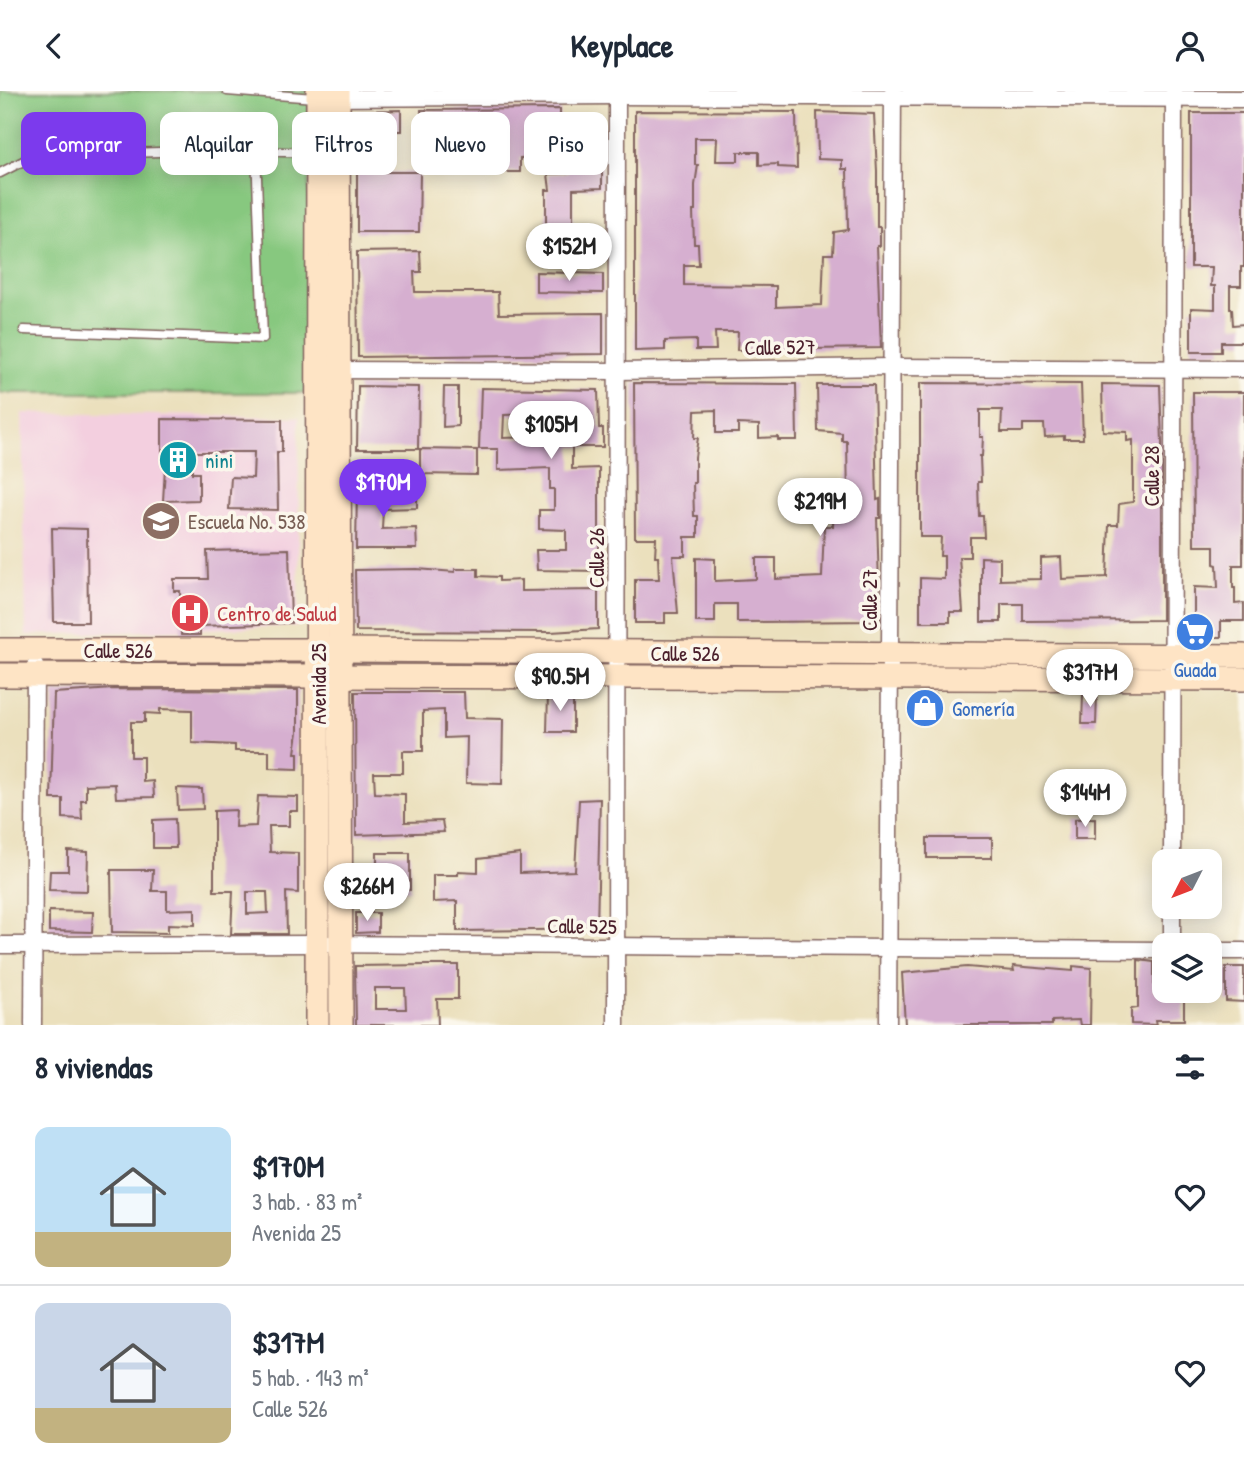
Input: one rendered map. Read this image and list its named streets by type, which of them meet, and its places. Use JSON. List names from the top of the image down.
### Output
{
  "streets": {
    "main road": ["Calle 526", "Avenida 25"],
    "street": [
      "Calle 527",
      "Calle 28",
      "Calle 26",
      "Calle 27",
      "Calle 525"
    ]
  },
  "crossings": [
    ["Calle 527", "Calle 28"],
    ["Calle 527", "Calle 26"],
    ["Calle 527", "Calle 27"],
    ["Calle 527", "Avenida 25"],
    ["Calle 28", "Calle 526"],
    ["Calle 26", "Calle 526"],
    ["Calle 26", "Calle 525"],
    ["Calle 27", "Calle 526"],
    ["Calle 27", "Calle 525"],
    ["Calle 526", "Avenida 25"],
    ["Avenida 25", "Calle 525"]
  ],
  "places": {
    "building": ["nini"],
    "school or university": ["Escuela No. 538"],
    "hospital": ["Centro de Salud"],
    "supermarket": ["Guada"],
    "shop": ["Gomería"]
  },
  "north": "bottom left",
  "page": {
    "header": "Keyplace",
    "chip": [
      "Comprar",
      "Alquilar",
      "Filtros",
      "Nuevo",
      "Piso"
    ],
    "price": [
      "$152M",
      "$105M",
      "$170M",
      "$219M",
      "$317M",
      "$90.5M",
      "$144M",
      "$266M"
    ],
    "heading": "8 viviendas",
    "list": [
      {
        "name": "$170M",
        "note": "3 hab. · 83 m² · Avenida 25"
      },
      {
        "name": "$317M",
        "note": "5 hab. · 143 m² · Calle 526"
      }
    ]
  }
}
